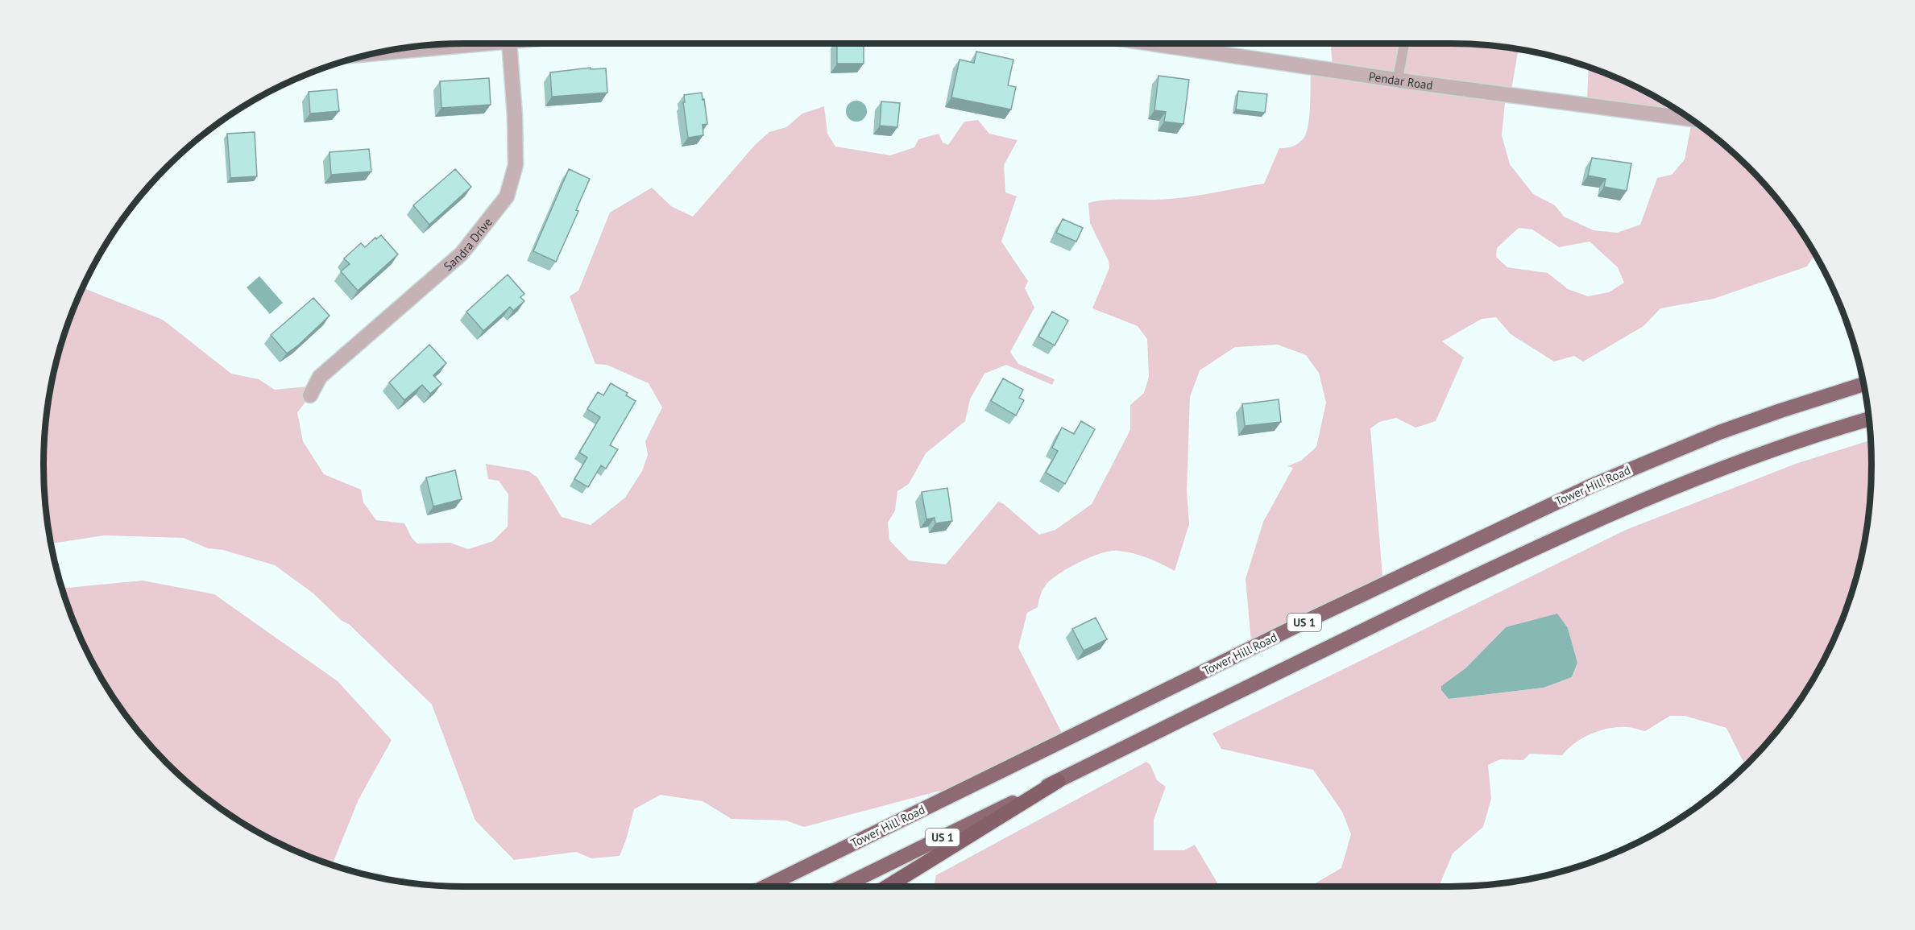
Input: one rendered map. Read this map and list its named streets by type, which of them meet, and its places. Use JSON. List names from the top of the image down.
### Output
{
  "streets": {
    "highway": ["Tower Hill Road", "US 1"],
    "street": ["Pendar Road", "Sandra Drive"]
  }
}
